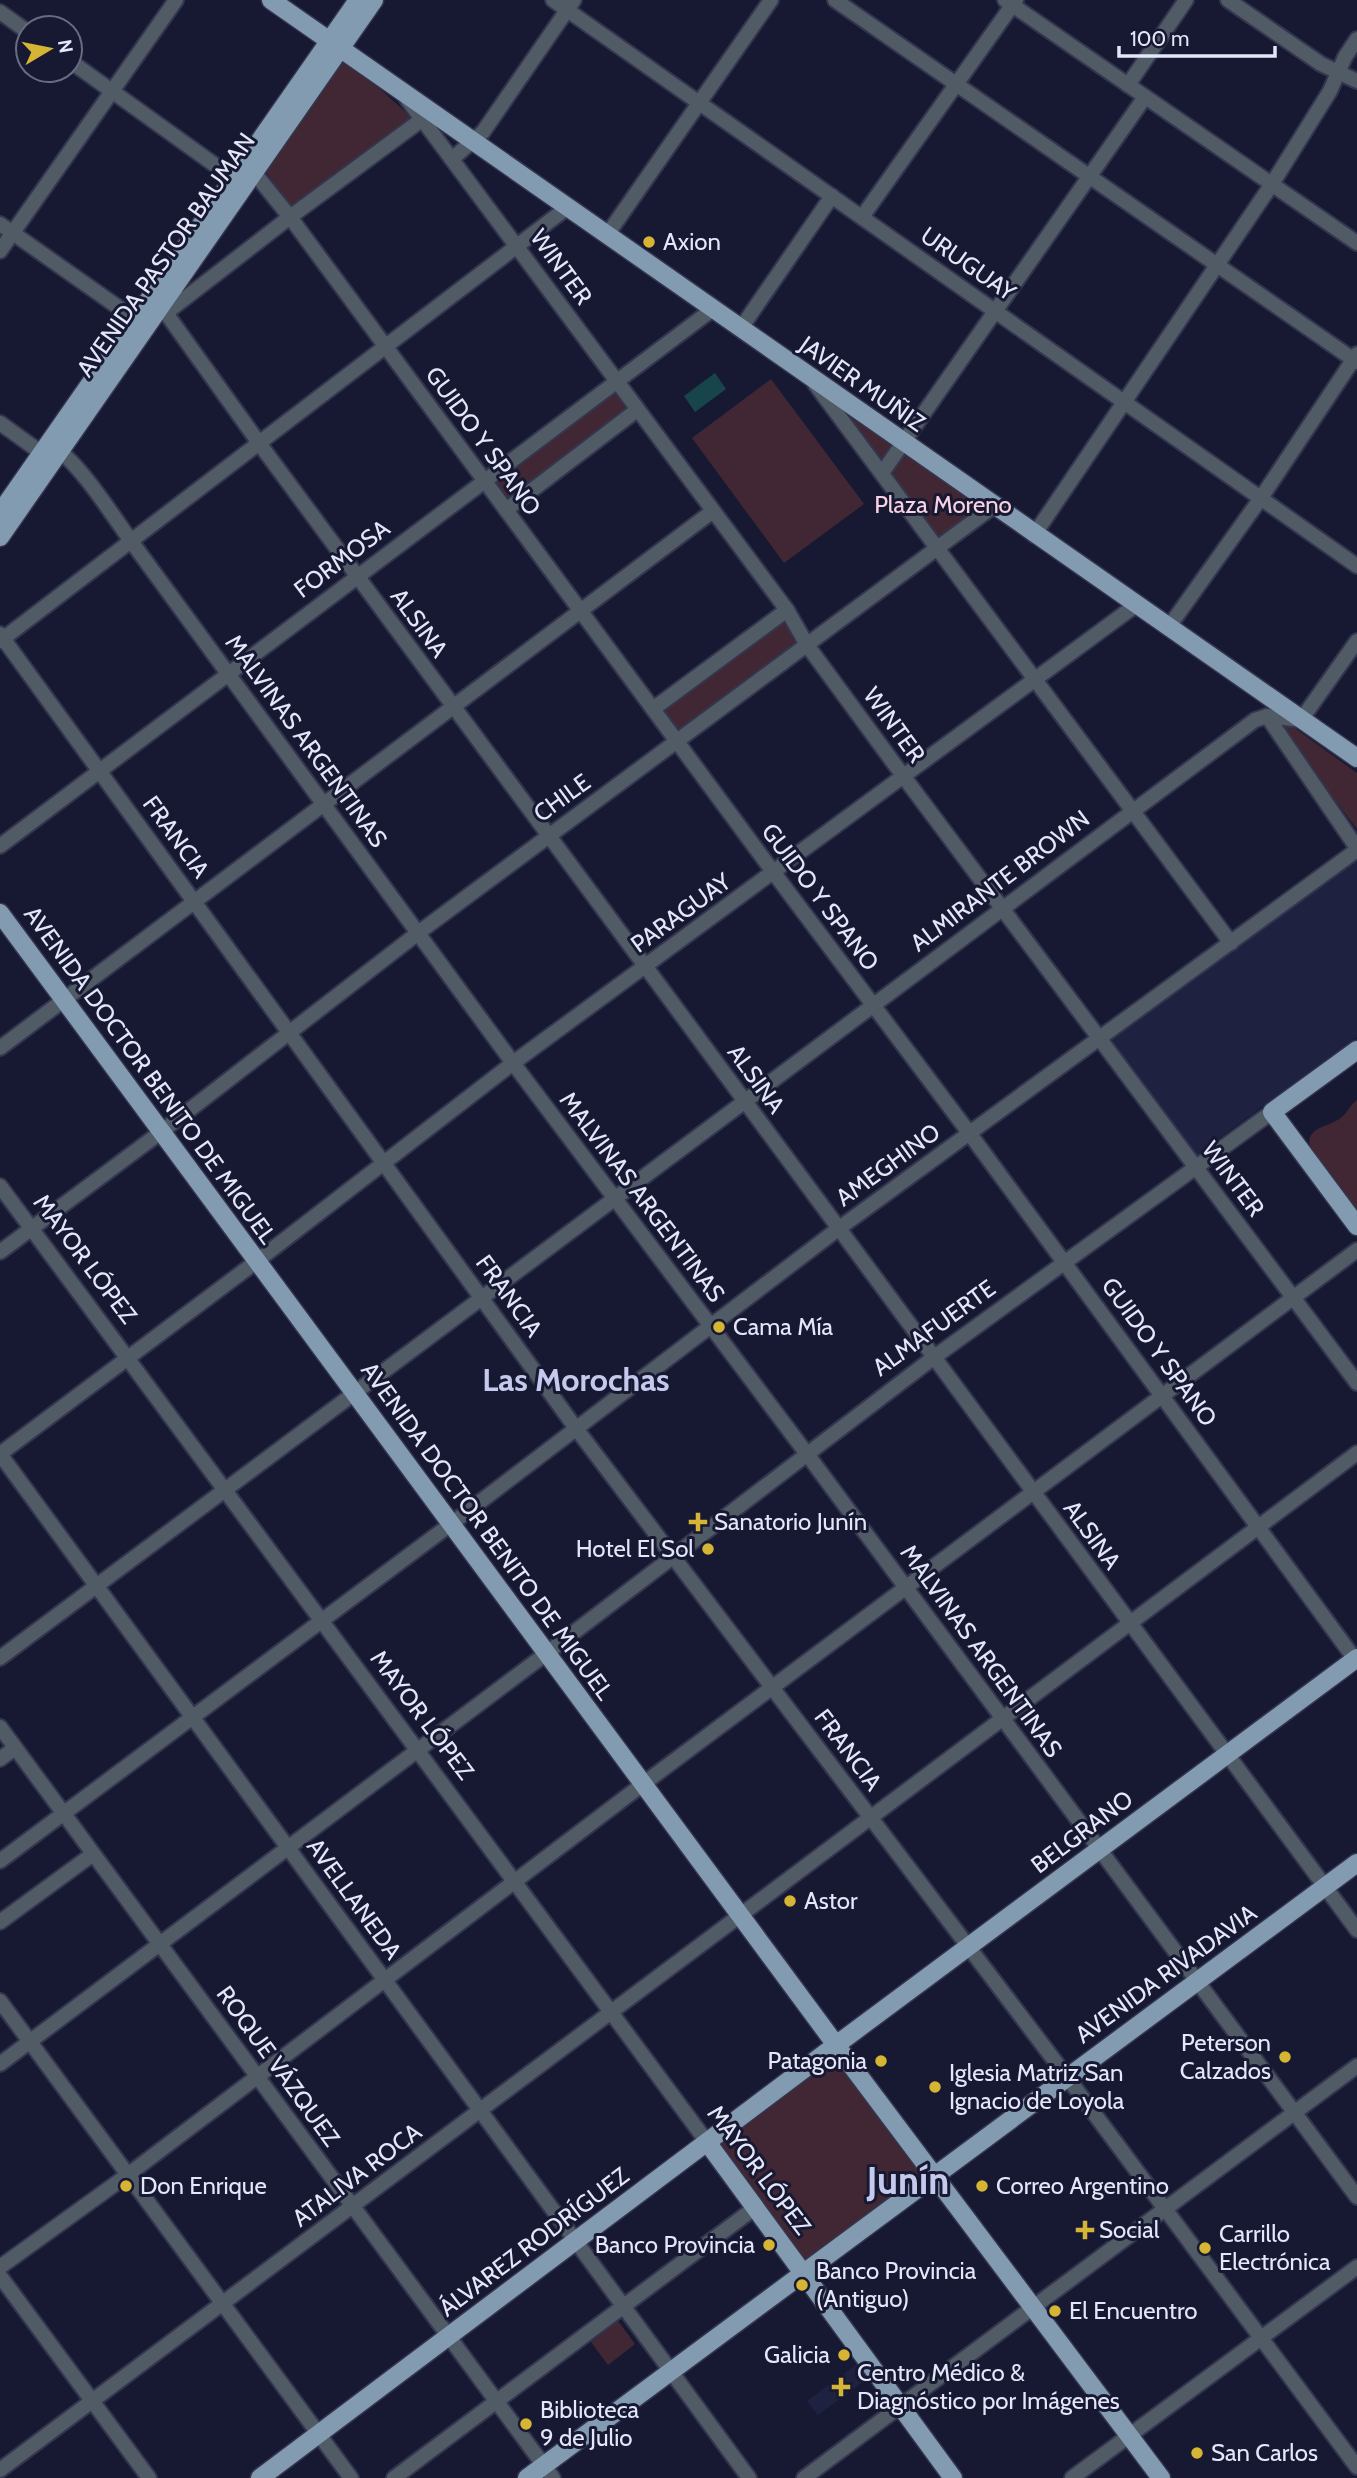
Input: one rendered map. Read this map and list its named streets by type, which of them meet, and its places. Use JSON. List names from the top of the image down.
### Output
{
  "streets": {
    "main road": [
      "AVENIDA PASTOR BAUMAN",
      "JAVIER MUÑIZ",
      "AVENIDA DOCTOR BENITO DE MIGUEL",
      "MAYOR LÓPEZ",
      "ALMAFUERTE",
      "BELGRANO",
      "AVENIDA RIVADAVIA",
      "ÁLVAREZ RODRÍGUEZ"
    ],
    "street": [
      "URUGUAY",
      "WINTER",
      "GUIDO Y SPANO",
      "FORMOSA",
      "ALSINA",
      "MALVINAS ARGENTINAS",
      "CHILE",
      "FRANCIA",
      "ALMIRANTE BROWN",
      "PARAGUAY",
      "AMEGHINO",
      "AVELLANEDA",
      "ROQUE VÁZQUEZ",
      "ATALIVA ROCA"
    ]
  },
  "crossings": [
    ["AVENIDA PASTOR BAUMAN", "JAVIER MUÑIZ"],
    ["AVENIDA PASTOR BAUMAN", "GUIDO Y SPANO"],
    ["AVENIDA PASTOR BAUMAN", "ALSINA"],
    ["AVENIDA PASTOR BAUMAN", "MALVINAS ARGENTINAS"],
    ["WINTER", "JAVIER MUÑIZ"],
    ["WINTER", "FORMOSA"],
    ["WINTER", "CHILE"],
    ["WINTER", "ALMIRANTE BROWN"],
    ["WINTER", "PARAGUAY"],
    ["WINTER", "AMEGHINO"],
    ["WINTER", "ALMAFUERTE"],
    ["JAVIER MUÑIZ", "FORMOSA"],
    ["JAVIER MUÑIZ", "CHILE"],
    ["JAVIER MUÑIZ", "PARAGUAY"],
    ["GUIDO Y SPANO", "FORMOSA"],
    ["GUIDO Y SPANO", "CHILE"],
    ["GUIDO Y SPANO", "ALMIRANTE BROWN"],
    ["GUIDO Y SPANO", "PARAGUAY"],
    ["GUIDO Y SPANO", "AMEGHINO"],
    ["GUIDO Y SPANO", "ALMAFUERTE"],
    ["GUIDO Y SPANO", "BELGRANO"],
    ["GUIDO Y SPANO", "ATALIVA ROCA"],
    ["FORMOSA", "ALSINA"],
    ["FORMOSA", "MALVINAS ARGENTINAS"],
    ["FORMOSA", "FRANCIA"],
    ["ALSINA", "CHILE"],
    ["ALSINA", "ALMIRANTE BROWN"],
    ["ALSINA", "PARAGUAY"],
    ["ALSINA", "AMEGHINO"],
    ["ALSINA", "ALMAFUERTE"],
    ["ALSINA", "BELGRANO"],
    ["ALSINA", "AVENIDA RIVADAVIA"],
    ["ALSINA", "ATALIVA ROCA"],
    ["MALVINAS ARGENTINAS", "CHILE"],
    ["MALVINAS ARGENTINAS", "ALMIRANTE BROWN"],
    ["MALVINAS ARGENTINAS", "PARAGUAY"],
    ["MALVINAS ARGENTINAS", "AMEGHINO"],
    ["MALVINAS ARGENTINAS", "ALMAFUERTE"],
    ["MALVINAS ARGENTINAS", "BELGRANO"],
    ["MALVINAS ARGENTINAS", "AVENIDA RIVADAVIA"],
    ["MALVINAS ARGENTINAS", "ATALIVA ROCA"],
    ["CHILE", "FRANCIA"],
    ["CHILE", "AVENIDA DOCTOR BENITO DE MIGUEL"],
    ["CHILE", "MAYOR LÓPEZ"],
    ["FRANCIA", "ALMIRANTE BROWN"],
    ["FRANCIA", "PARAGUAY"],
    ["FRANCIA", "AMEGHINO"],
    ["FRANCIA", "ALMAFUERTE"],
    ["FRANCIA", "BELGRANO"],
    ["FRANCIA", "AVENIDA RIVADAVIA"],
    ["FRANCIA", "ATALIVA ROCA"],
    ["ALMIRANTE BROWN", "AVENIDA DOCTOR BENITO DE MIGUEL"],
    ["ALMIRANTE BROWN", "MAYOR LÓPEZ"],
    ["ALMIRANTE BROWN", "AVELLANEDA"],
    ["PARAGUAY", "AVENIDA DOCTOR BENITO DE MIGUEL"],
    ["PARAGUAY", "MAYOR LÓPEZ"],
    ["PARAGUAY", "AVELLANEDA"],
    ["AVENIDA DOCTOR BENITO DE MIGUEL", "AMEGHINO"],
    ["AVENIDA DOCTOR BENITO DE MIGUEL", "ALMAFUERTE"],
    ["AVENIDA DOCTOR BENITO DE MIGUEL", "BELGRANO"],
    ["AVENIDA DOCTOR BENITO DE MIGUEL", "AVENIDA RIVADAVIA"],
    ["AVENIDA DOCTOR BENITO DE MIGUEL", "ATALIVA ROCA"],
    ["AVENIDA DOCTOR BENITO DE MIGUEL", "ÁLVAREZ RODRÍGUEZ"],
    ["AMEGHINO", "MAYOR LÓPEZ"],
    ["AMEGHINO", "AVELLANEDA"],
    ["AMEGHINO", "ROQUE VÁZQUEZ"],
    ["MAYOR LÓPEZ", "ALMAFUERTE"],
    ["MAYOR LÓPEZ", "AVENIDA RIVADAVIA"],
    ["MAYOR LÓPEZ", "ATALIVA ROCA"],
    ["MAYOR LÓPEZ", "ÁLVAREZ RODRÍGUEZ"],
    ["ALMAFUERTE", "AVELLANEDA"],
    ["ALMAFUERTE", "ROQUE VÁZQUEZ"],
    ["BELGRANO", "ÁLVAREZ RODRÍGUEZ"],
    ["AVELLANEDA", "AVENIDA RIVADAVIA"],
    ["AVELLANEDA", "ATALIVA ROCA"],
    ["AVELLANEDA", "ÁLVAREZ RODRÍGUEZ"],
    ["AVENIDA RIVADAVIA", "ROQUE VÁZQUEZ"],
    ["ROQUE VÁZQUEZ", "ATALIVA ROCA"],
    ["ROQUE VÁZQUEZ", "ÁLVAREZ RODRÍGUEZ"]
  ],
  "districts": ["Las Morochas", "Junín"],
  "parks": ["Plaza Moreno"],
  "places": {
    "other": [
      "Axion",
      "Cama Mía",
      "Hotel El Sol",
      "Astor",
      "Peterson Calzados",
      "Patagonia",
      "Iglesia Matriz San Ignacio de Loyola",
      "Don Enrique",
      "Correo Argentino",
      "Banco Provincia",
      "Carrillo Electrónica",
      "Banco Provincia (Antiguo)",
      "El Encuentro",
      "Galicia",
      "Biblioteca 9 de Julio",
      "San Carlos"
    ],
    "health": ["Sanatorio Junín", "Social", "Centro Médico & Diagnóstico por Imágenes"]
  },
  "scale_bar": "100 m",
  "north": "right"
}
